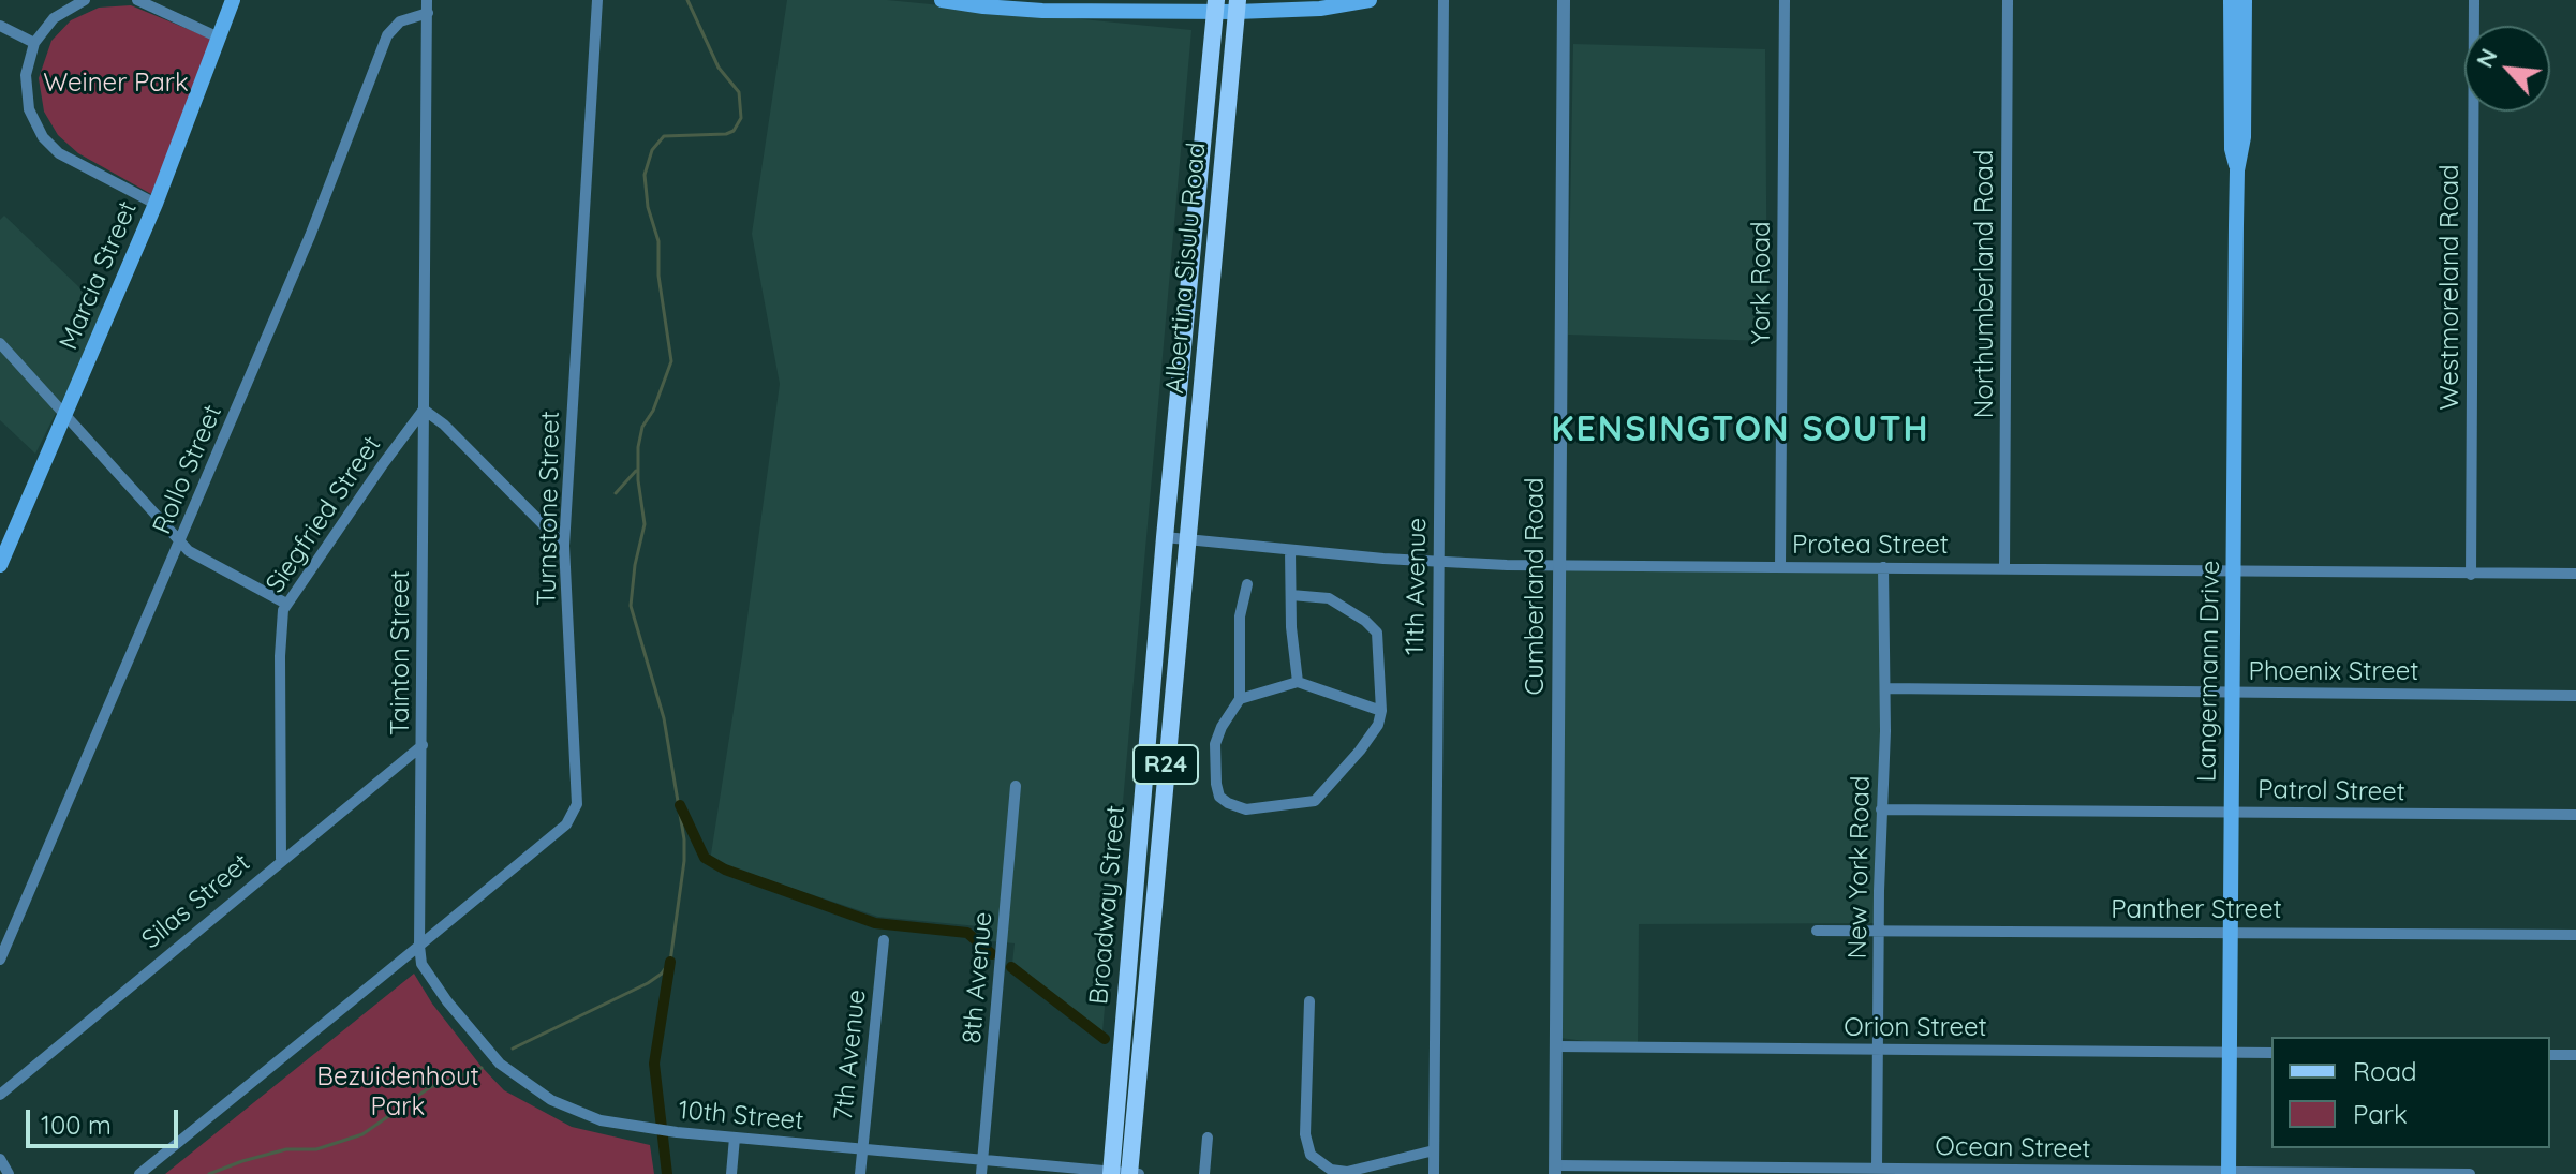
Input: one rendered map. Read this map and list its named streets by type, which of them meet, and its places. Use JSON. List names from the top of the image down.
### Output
{
  "streets": {
    "main road": [
      "Albertina Sisulu Road",
      "Marcia Street",
      "Langermann Drive",
      "R24",
      "Broadway Street"
    ],
    "street": [
      "York Road",
      "Northumberland Road",
      "Westmoreland Road",
      "Rollo Street",
      "Turnstone Street",
      "Siegfried Street",
      "Protea Street",
      "11th Avenue",
      "Cumberland Road",
      "Tainton Street",
      "Phoenix Street",
      "Patrol Street",
      "New York Road",
      "Silas Street",
      "Panther Street",
      "8th Avenue",
      "Orion Street",
      "7th Avenue",
      "10th Street",
      "Ocean Street"
    ]
  },
  "crossings": [
    ["Albertina Sisulu Road", "Protea Street"],
    ["Albertina Sisulu Road", "Broadway Street"],
    ["York Road", "Protea Street"],
    ["Northumberland Road", "Protea Street"],
    ["Westmoreland Road", "Protea Street"],
    ["Rollo Street", "Tainton Street"],
    ["Turnstone Street", "Tainton Street"],
    ["Turnstone Street", "10th Street"],
    ["Siegfried Street", "Tainton Street"],
    ["Siegfried Street", "Silas Street"],
    ["Protea Street", "11th Avenue"],
    ["Protea Street", "Cumberland Road"],
    ["Protea Street", "Langermann Drive"],
    ["Protea Street", "New York Road"],
    ["Protea Street", "Broadway Street"],
    ["Cumberland Road", "Orion Street"],
    ["Cumberland Road", "Ocean Street"],
    ["Tainton Street", "Silas Street"],
    ["Tainton Street", "10th Street"],
    ["Langermann Drive", "Phoenix Street"],
    ["Langermann Drive", "Patrol Street"],
    ["Langermann Drive", "Panther Street"],
    ["Langermann Drive", "Orion Street"],
    ["Langermann Drive", "Ocean Street"],
    ["Phoenix Street", "New York Road"],
    ["Patrol Street", "New York Road"],
    ["New York Road", "Panther Street"],
    ["New York Road", "Orion Street"],
    ["New York Road", "Ocean Street"],
    ["Broadway Street", "10th Street"],
    ["8th Avenue", "10th Street"],
    ["7th Avenue", "10th Street"]
  ],
  "districts": ["KENSINGTON SOUTH"],
  "parks": ["Weiner Park", "Bezuidenhout Park"],
  "legend": ["Road", "Park"],
  "scale_bar": "100 m",
  "north": "top left"
}
